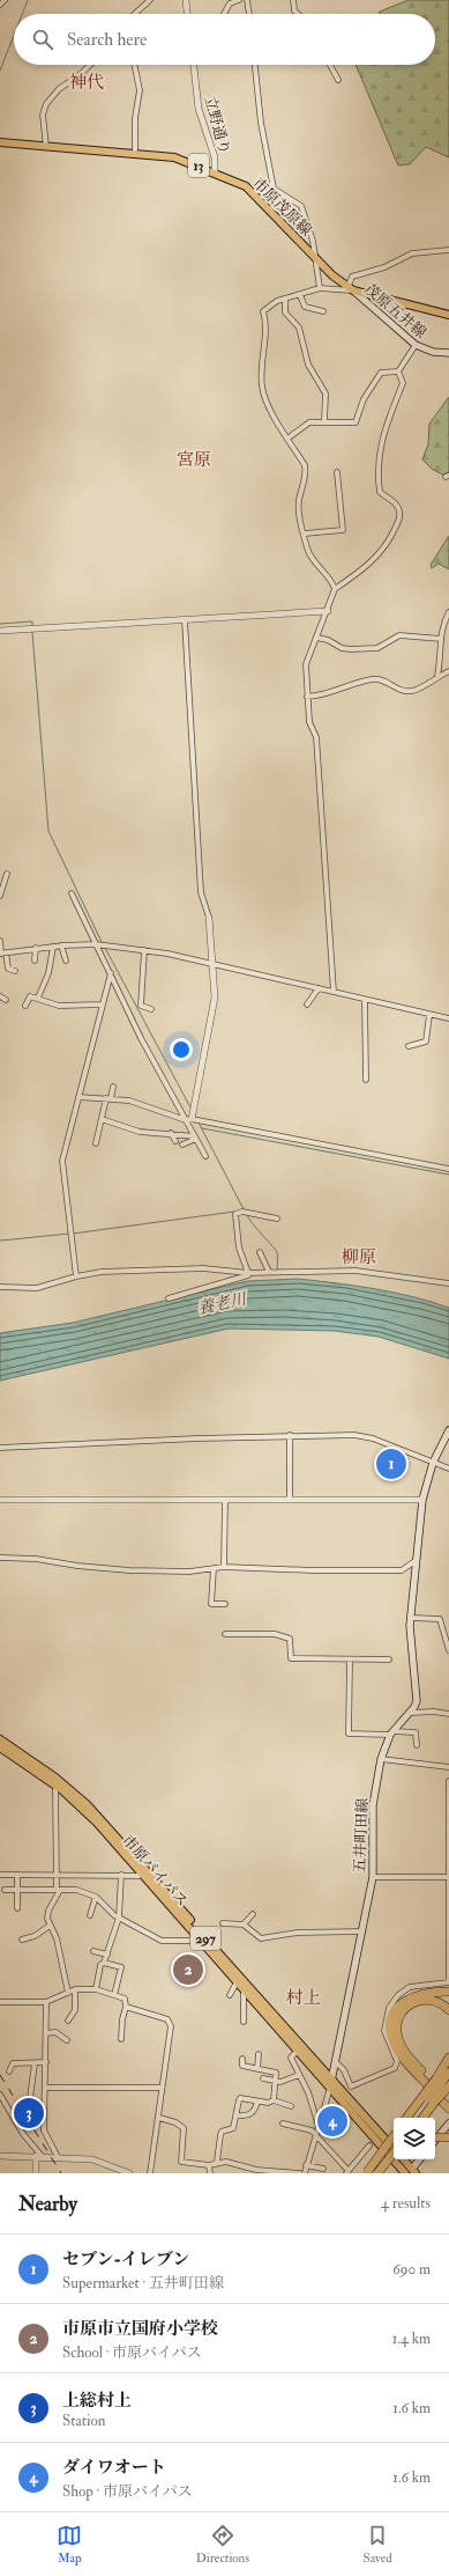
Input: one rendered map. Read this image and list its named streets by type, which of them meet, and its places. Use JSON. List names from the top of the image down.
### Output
{
  "streets": {
    "main road": [
      "13",
      "市原茂原線",
      "茂原五井線",
      "五井町田線",
      "市原バイパス",
      "297"
    ],
    "street": ["立野通り"]
  },
  "crossings": [
    ["立野通り", "市原茂原線"],
    ["市原茂原線", "茂原五井線"],
    ["五井町田線", "市原バイパス"]
  ],
  "districts": [
    "神代",
    "宮原",
    "柳原",
    "村上"
  ],
  "water": ["養老川"],
  "page": {
    "search": "Search here",
    "pins": [
      "1",
      "2",
      "3",
      "4"
    ],
    "heading": ["Nearby", "4 results"],
    "list": [
      {
        "mark": "1",
        "name": "セブン-イレブン",
        "note": "Supermarket · 五井町田線",
        "value": "690 m"
      },
      {
        "mark": "2",
        "name": "市原市立国府小学校",
        "note": "School · 市原バイパス",
        "value": "1.4 km"
      },
      {
        "mark": "3",
        "name": "上総村上",
        "note": "Station",
        "value": "1.6 km"
      },
      {
        "mark": "4",
        "name": "ダイワオート",
        "note": "Shop · 市原バイパス",
        "value": "1.6 km"
      }
    ],
    "nav": ["Map", "Directions", "Saved"]
  }
}
